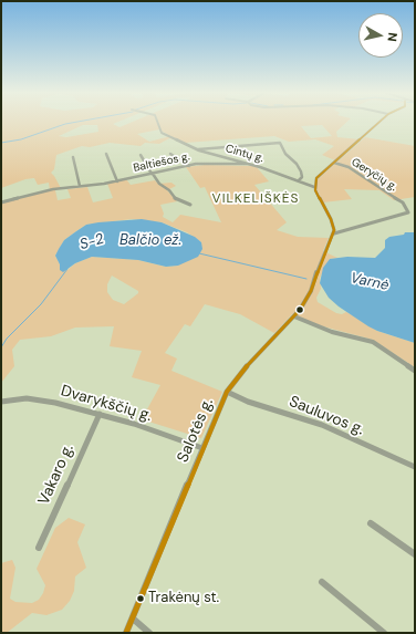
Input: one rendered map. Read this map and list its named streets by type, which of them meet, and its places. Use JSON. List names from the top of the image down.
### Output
{
  "streets": {
    "street": [
      "Cintų g.",
      "Baltiešos g.",
      "Geryčių g.",
      "Dvarykščių g.",
      "Sauluvos g.",
      "Salotės g.",
      "Vakaro g."
    ]
  },
  "crossings": [
    ["Cintų g.", "Baltiešos g."],
    ["Geryčių g.", "Salotės g."],
    ["Dvarykščių g.", "Salotės g."],
    ["Dvarykščių g.", "Vakaro g."],
    ["Sauluvos g.", "Salotės g."]
  ],
  "districts": ["VILKELIŠKĖS"],
  "water": ["Balčio ež.", "S-2", "Varnė"],
  "places": ["Trakėnų st."],
  "north": "right"
}
